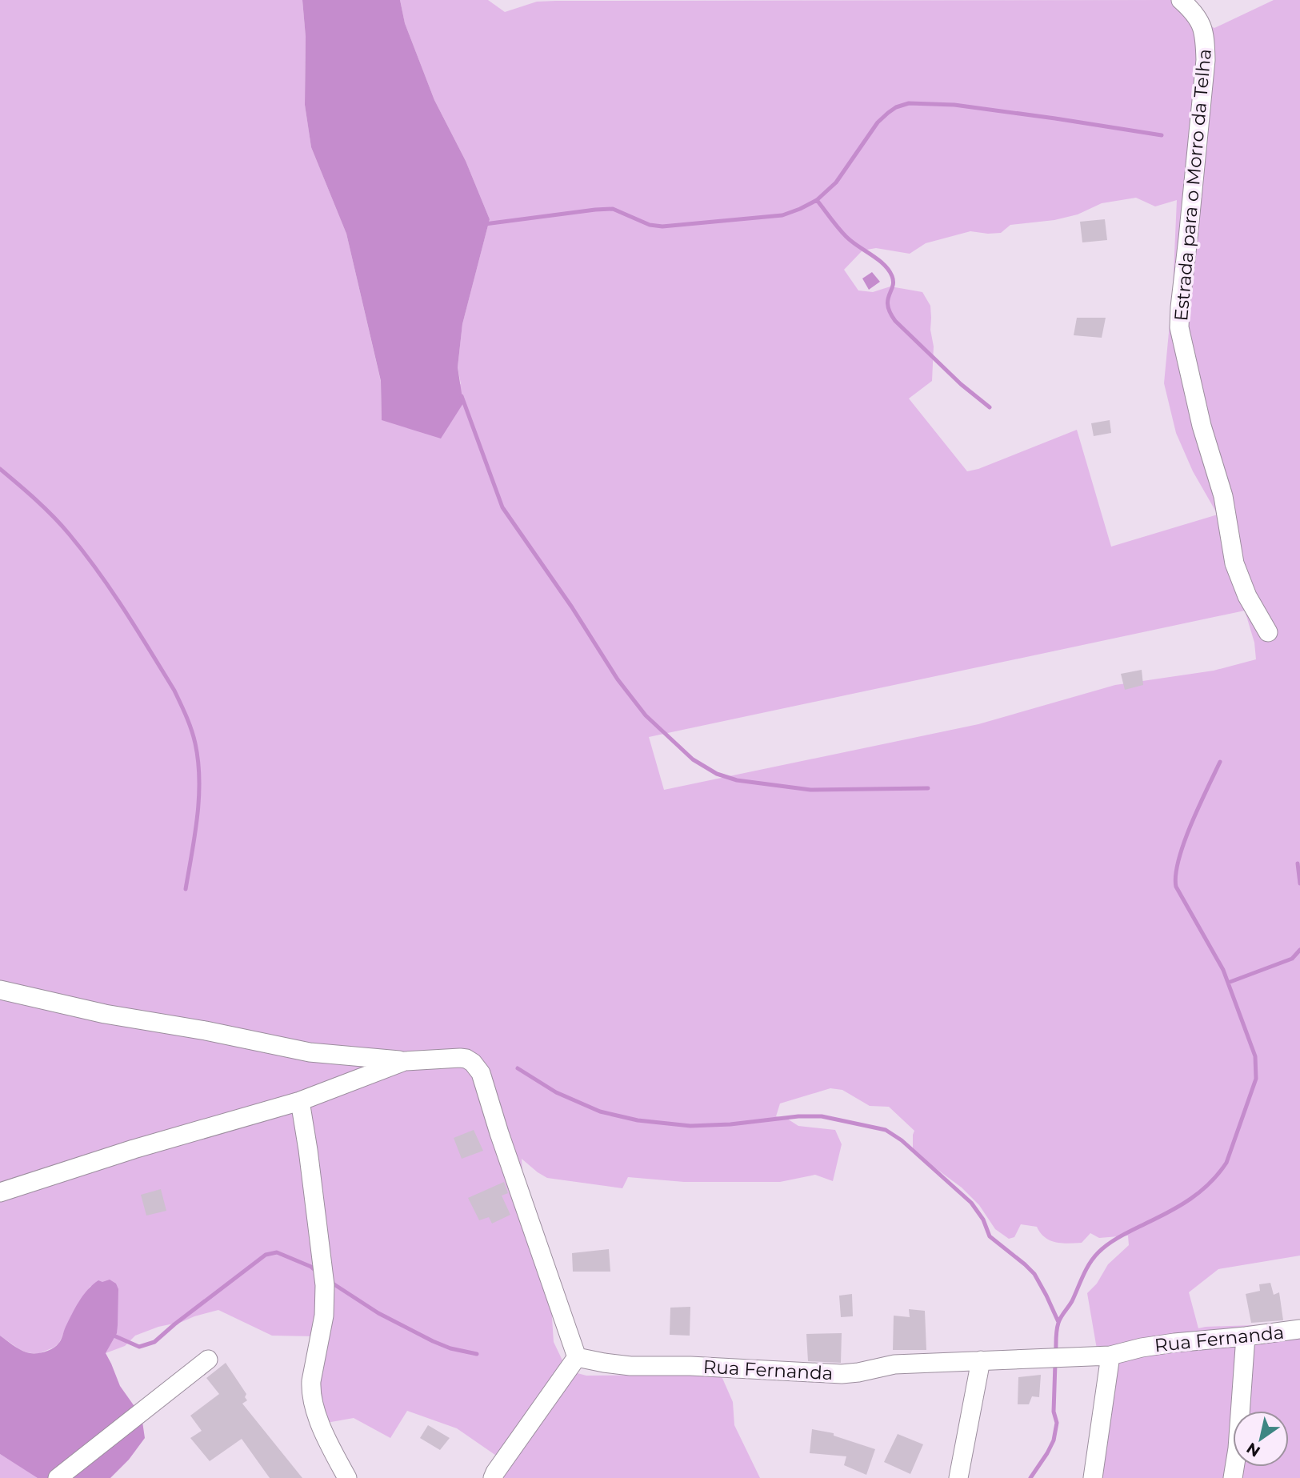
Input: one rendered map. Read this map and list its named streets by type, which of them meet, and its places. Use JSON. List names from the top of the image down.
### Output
{
  "streets": {
    "street": ["Estrada para o Morro da Telha", "Rua Fernanda"]
  },
  "north": "bottom left"
}
